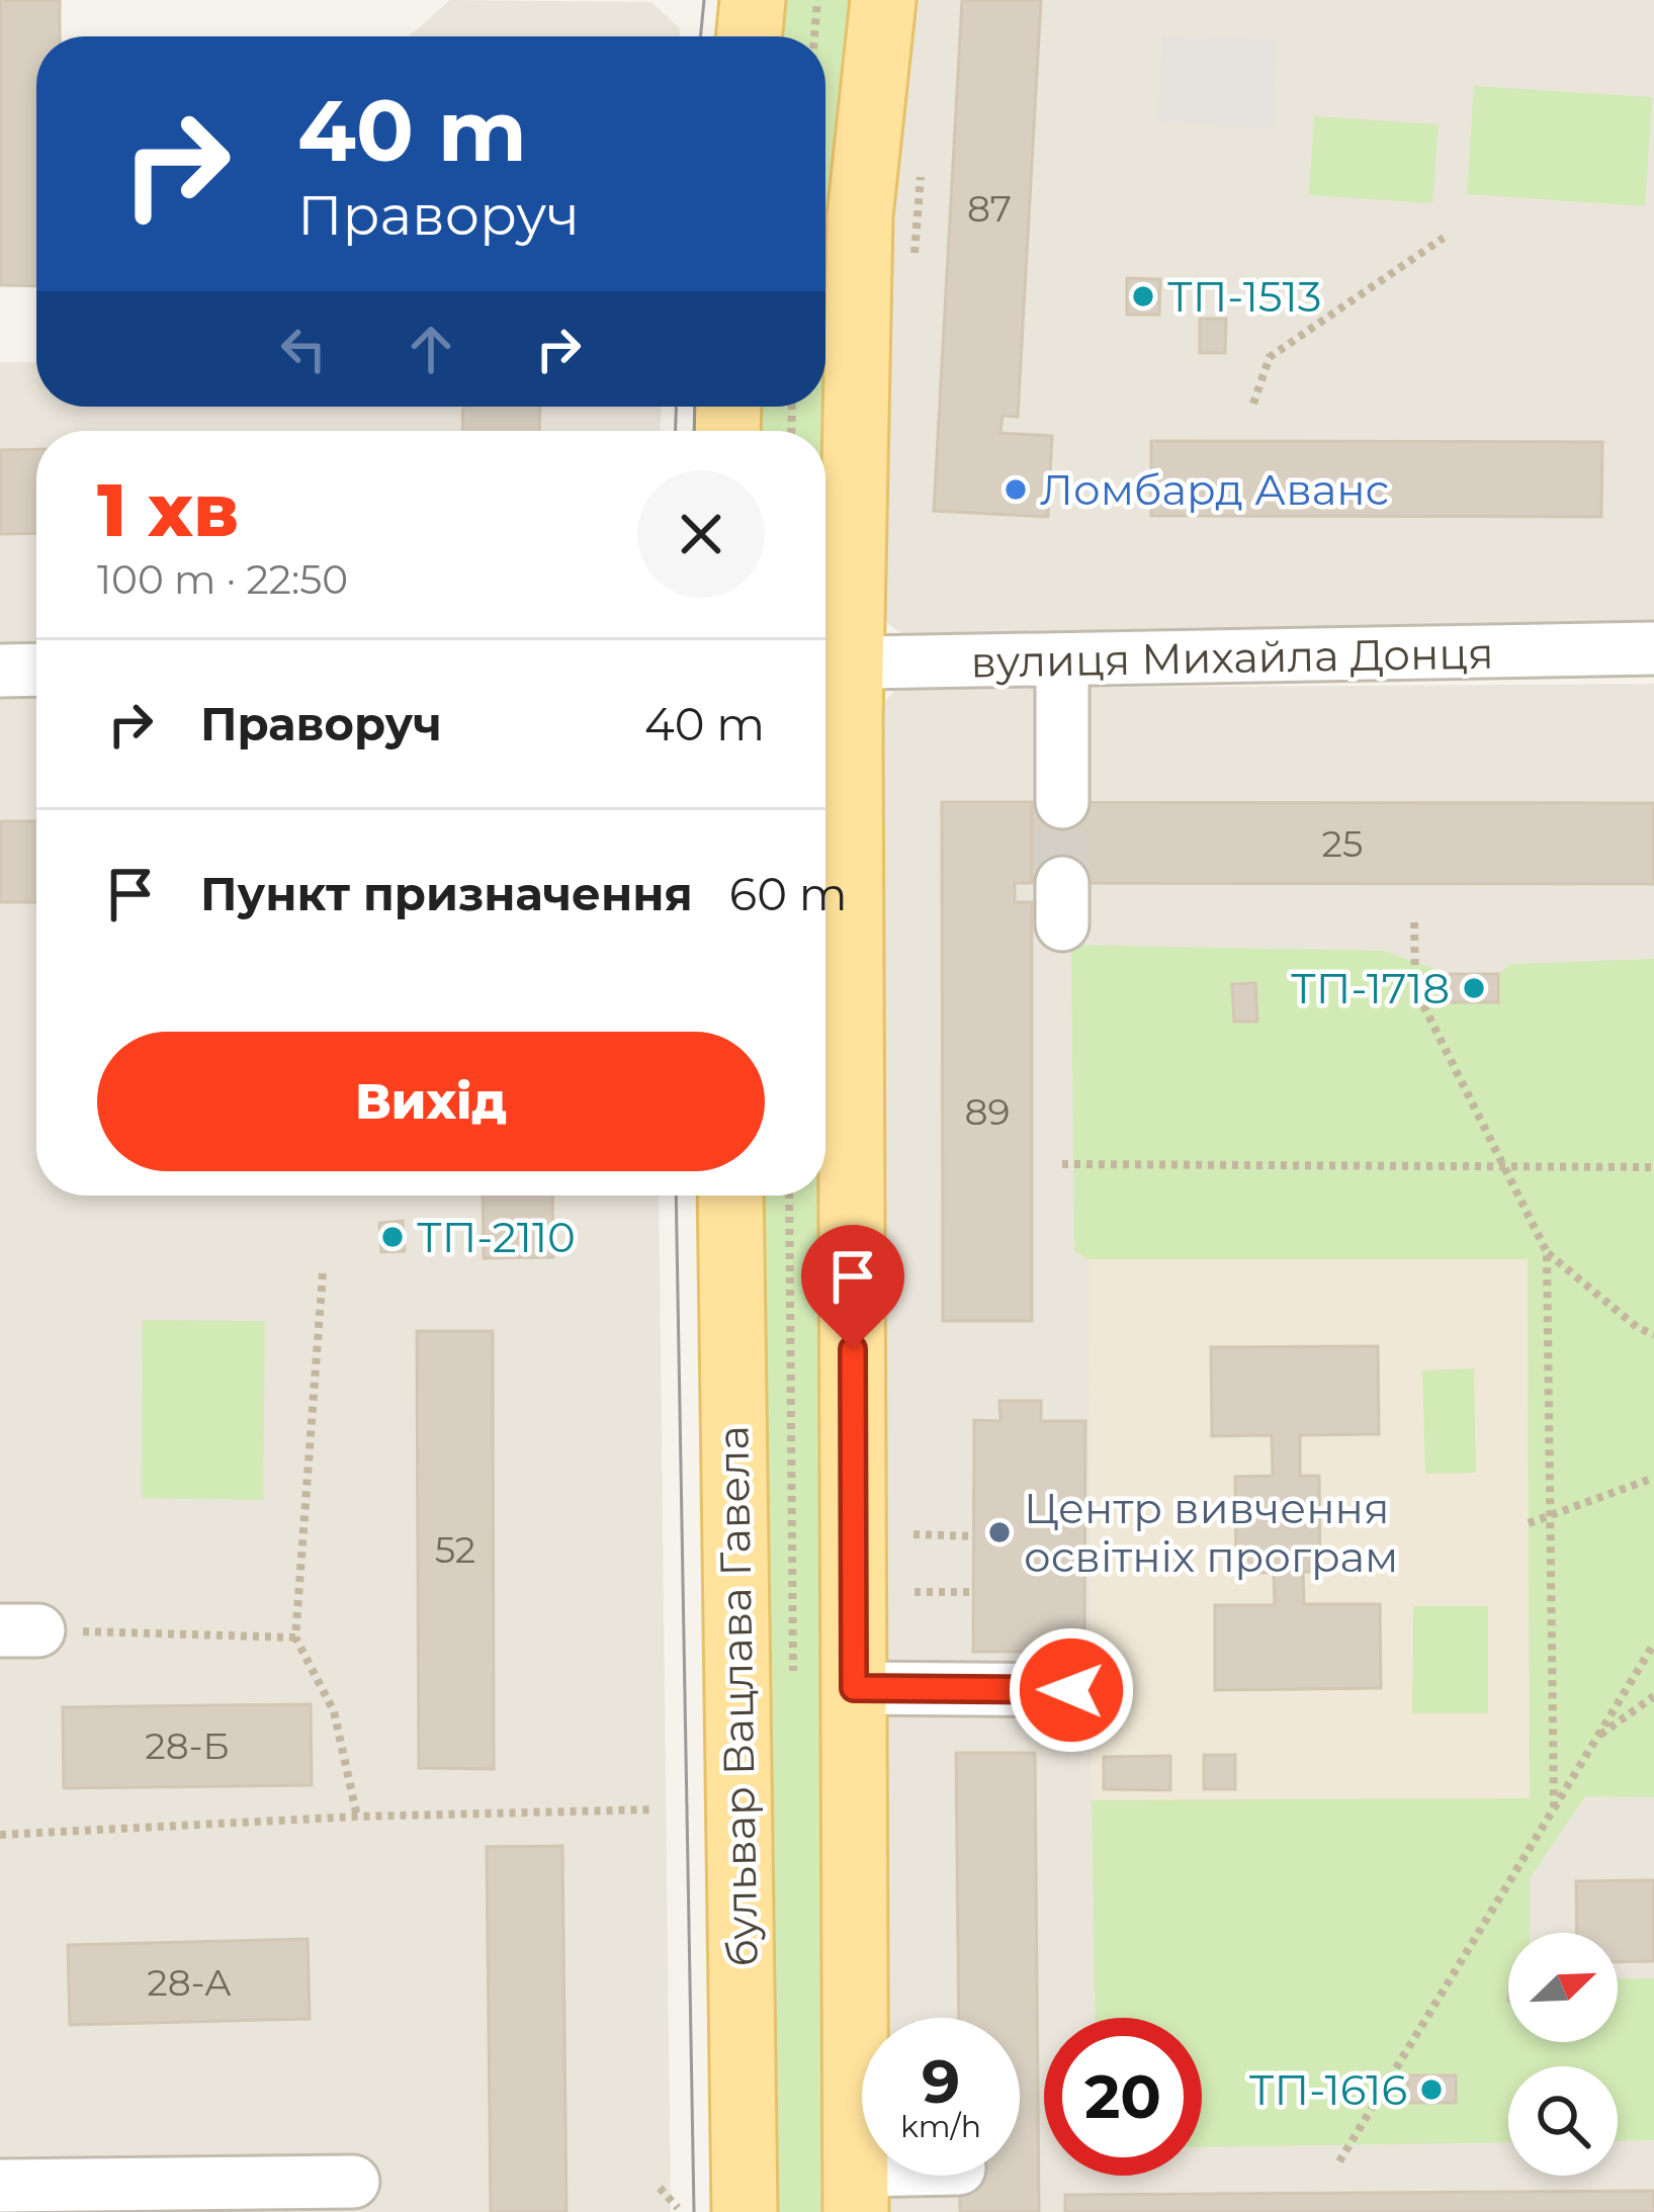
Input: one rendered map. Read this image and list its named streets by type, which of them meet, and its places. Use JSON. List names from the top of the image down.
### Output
{
  "streets": {
    "main road": ["бульвар Вацлава Гавела"],
    "street": ["вулиця Михайла Донця"]
  },
  "places": [
    "ТП-1513",
    "Ломбард Аванс",
    "ТП-1718",
    "ТП-2110",
    "Центр вивчення освітніх програм",
    "ТП-1616"
  ],
  "house_numbers": [
    "87",
    "25",
    "89",
    "52",
    "28-Б",
    "28-А"
  ],
  "north": "top right",
  "page": {
    "turn": ["40 m", "Праворуч"],
    "heading": ["1 хв", "100 m · 22:50"],
    "list": [
      {
        "name": "Праворуч",
        "value": "40 m"
      },
      {
        "name": "Пункт призначення",
        "value": "60 m"
      }
    ],
    "buttons": "Вихід",
    "speed": "9 km/h",
    "limit": "20"
  }
}
